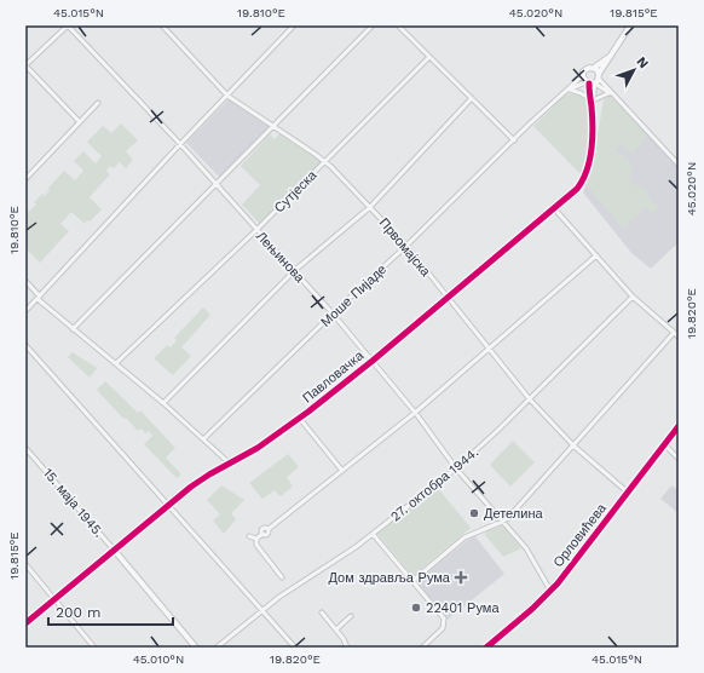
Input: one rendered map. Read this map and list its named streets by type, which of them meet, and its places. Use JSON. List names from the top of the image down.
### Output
{
  "streets": {
    "street": [
      "Сутјеска",
      "Првомајска",
      "Лењинова",
      "Моше Пијаде",
      "Павловачка",
      "27. октобра 1944.",
      "15. маја 1945.",
      "Орловићева"
    ]
  },
  "crossings": [
    ["Сутјеска", "Првомајска"],
    ["Сутјеска", "Лењинова"],
    ["Првомајска", "Моше Пијаде"],
    ["Првомајска", "Павловачка"],
    ["Првомајска", "27. октобра 1944."],
    ["Првомајска", "Орловићева"],
    ["Лењинова", "Моше Пијаде"],
    ["Лењинова", "Павловачка"],
    ["Лењинова", "27. октобра 1944."],
    ["Лењинова", "Орловићева"],
    ["Моше Пијаде", "Павловачка"],
    ["Павловачка", "15. маја 1945."]
  ],
  "places": {
    "other": ["Детелина", "22401 Рума"],
    "health": ["Дом здравља Рума"]
  },
  "scale_bar": "200 m",
  "north": "top right",
  "coordinates": [
    "45.015°N",
    "19.810°E",
    "45.020°N",
    "19.815°E",
    "19.820°E",
    "45.010°N"
  ]
}
